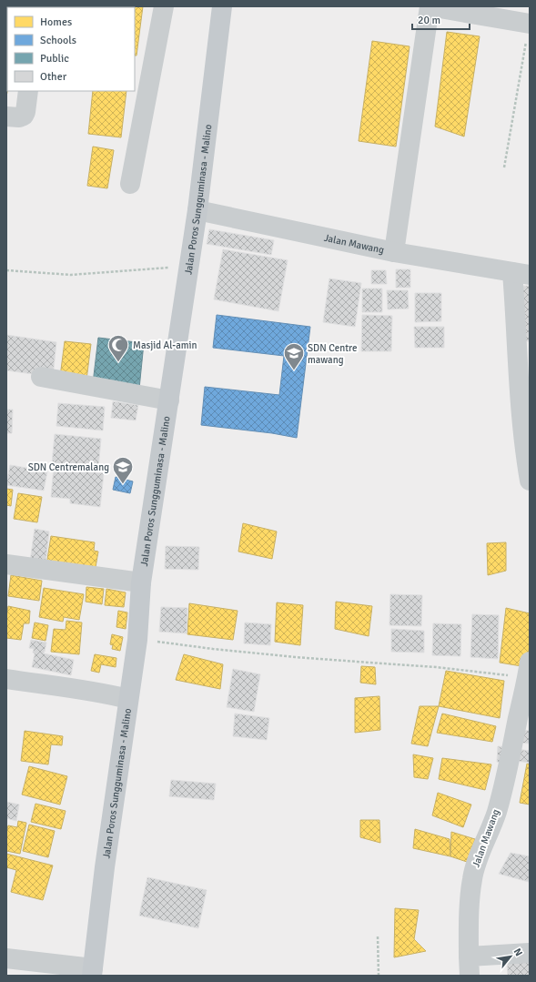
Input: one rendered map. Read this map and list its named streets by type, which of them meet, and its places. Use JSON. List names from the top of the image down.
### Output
{
  "streets": {
    "main road": ["Jalan Poros Sungguminasa - Malino"],
    "street": ["Jalan Mawang"]
  },
  "crossings": [
    ["Jalan Poros Sungguminasa - Malino", "Jalan Mawang"]
  ],
  "places": {
    "mosque": ["Masjid Al-amin"],
    "school or university": ["SDN Centre mawang", "SDN Centremalang"]
  },
  "legend": [
    "Homes",
    "Schools",
    "Public",
    "Other"
  ],
  "scale_bar": "20 m",
  "north": "top right"
}
